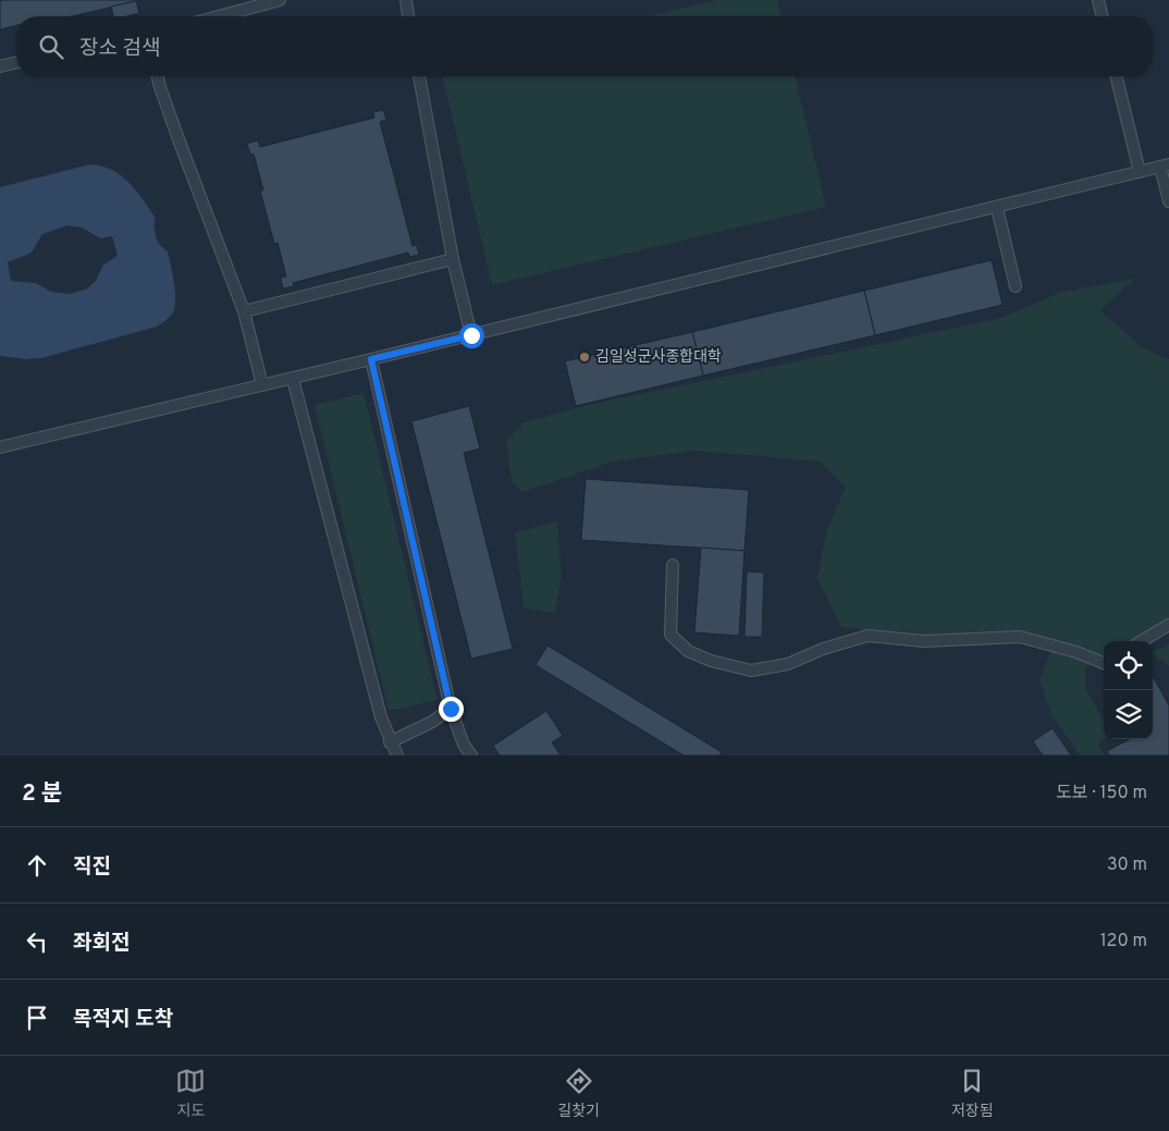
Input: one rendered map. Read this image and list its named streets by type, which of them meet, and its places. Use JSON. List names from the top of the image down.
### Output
{
  "places": ["김일성군사종합대학"],
  "page": {
    "search": "장소 검색",
    "heading": ["2 분", "도보 · 150 m"],
    "list": [
      ["직진", "30 m"],
      ["좌회전", "120 m"],
      "목적지 도착"
    ],
    "nav": ["지도", "길찾기", "저장됨"]
  }
}
